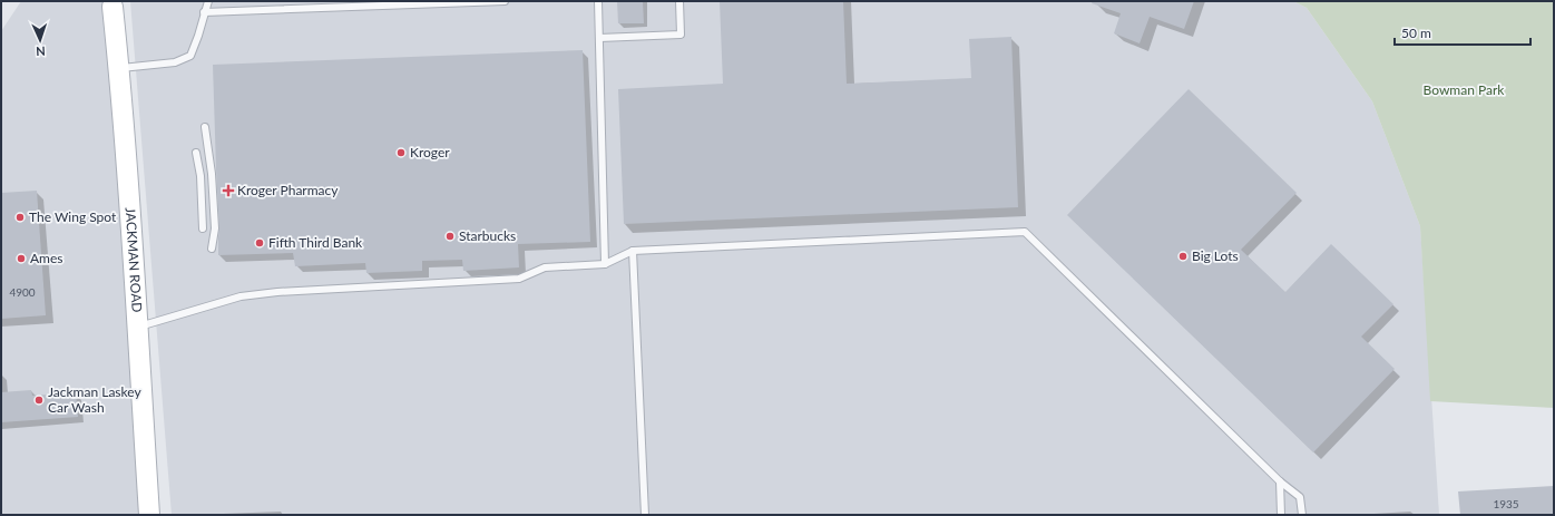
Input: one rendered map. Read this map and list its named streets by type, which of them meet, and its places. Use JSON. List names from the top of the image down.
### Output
{
  "streets": {
    "main road": ["JACKMAN ROAD"]
  },
  "parks": ["Bowman Park"],
  "places": {
    "other": [
      "Kroger",
      "The Wing Spot",
      "Starbucks",
      "Fifth Third Bank",
      "Big Lots",
      "Ames",
      "Jackman Laskey Car Wash"
    ],
    "health": ["Kroger Pharmacy"]
  },
  "house_numbers": ["4900", "1935"],
  "scale_bar": "50 m",
  "north": "bottom"
}
